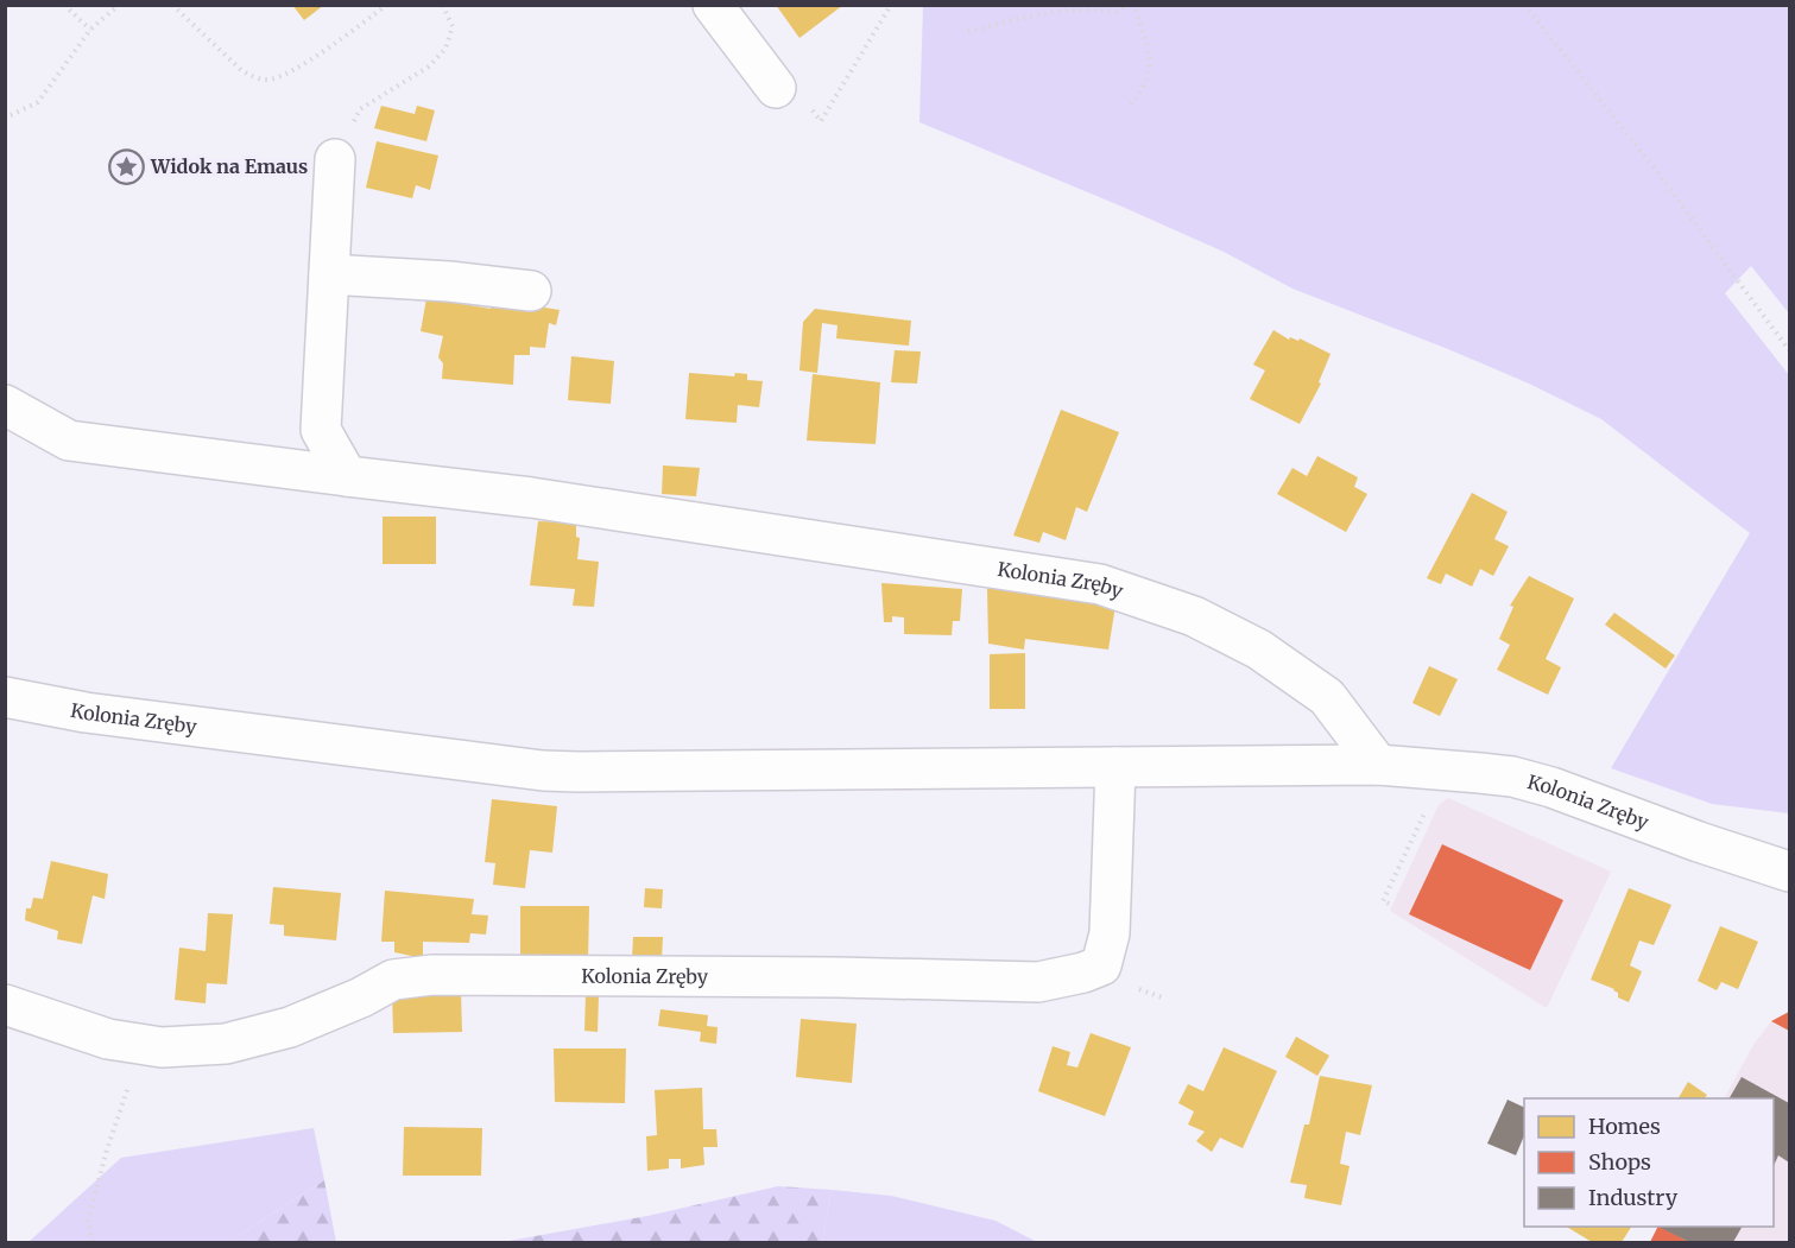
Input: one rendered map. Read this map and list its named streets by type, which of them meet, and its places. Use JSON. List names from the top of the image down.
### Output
{
  "streets": {
    "street": ["Kolonia Zręby"]
  },
  "places": {
    "place": ["Widok na Emaus"]
  },
  "legend": ["Homes", "Shops", "Industry"]
}
